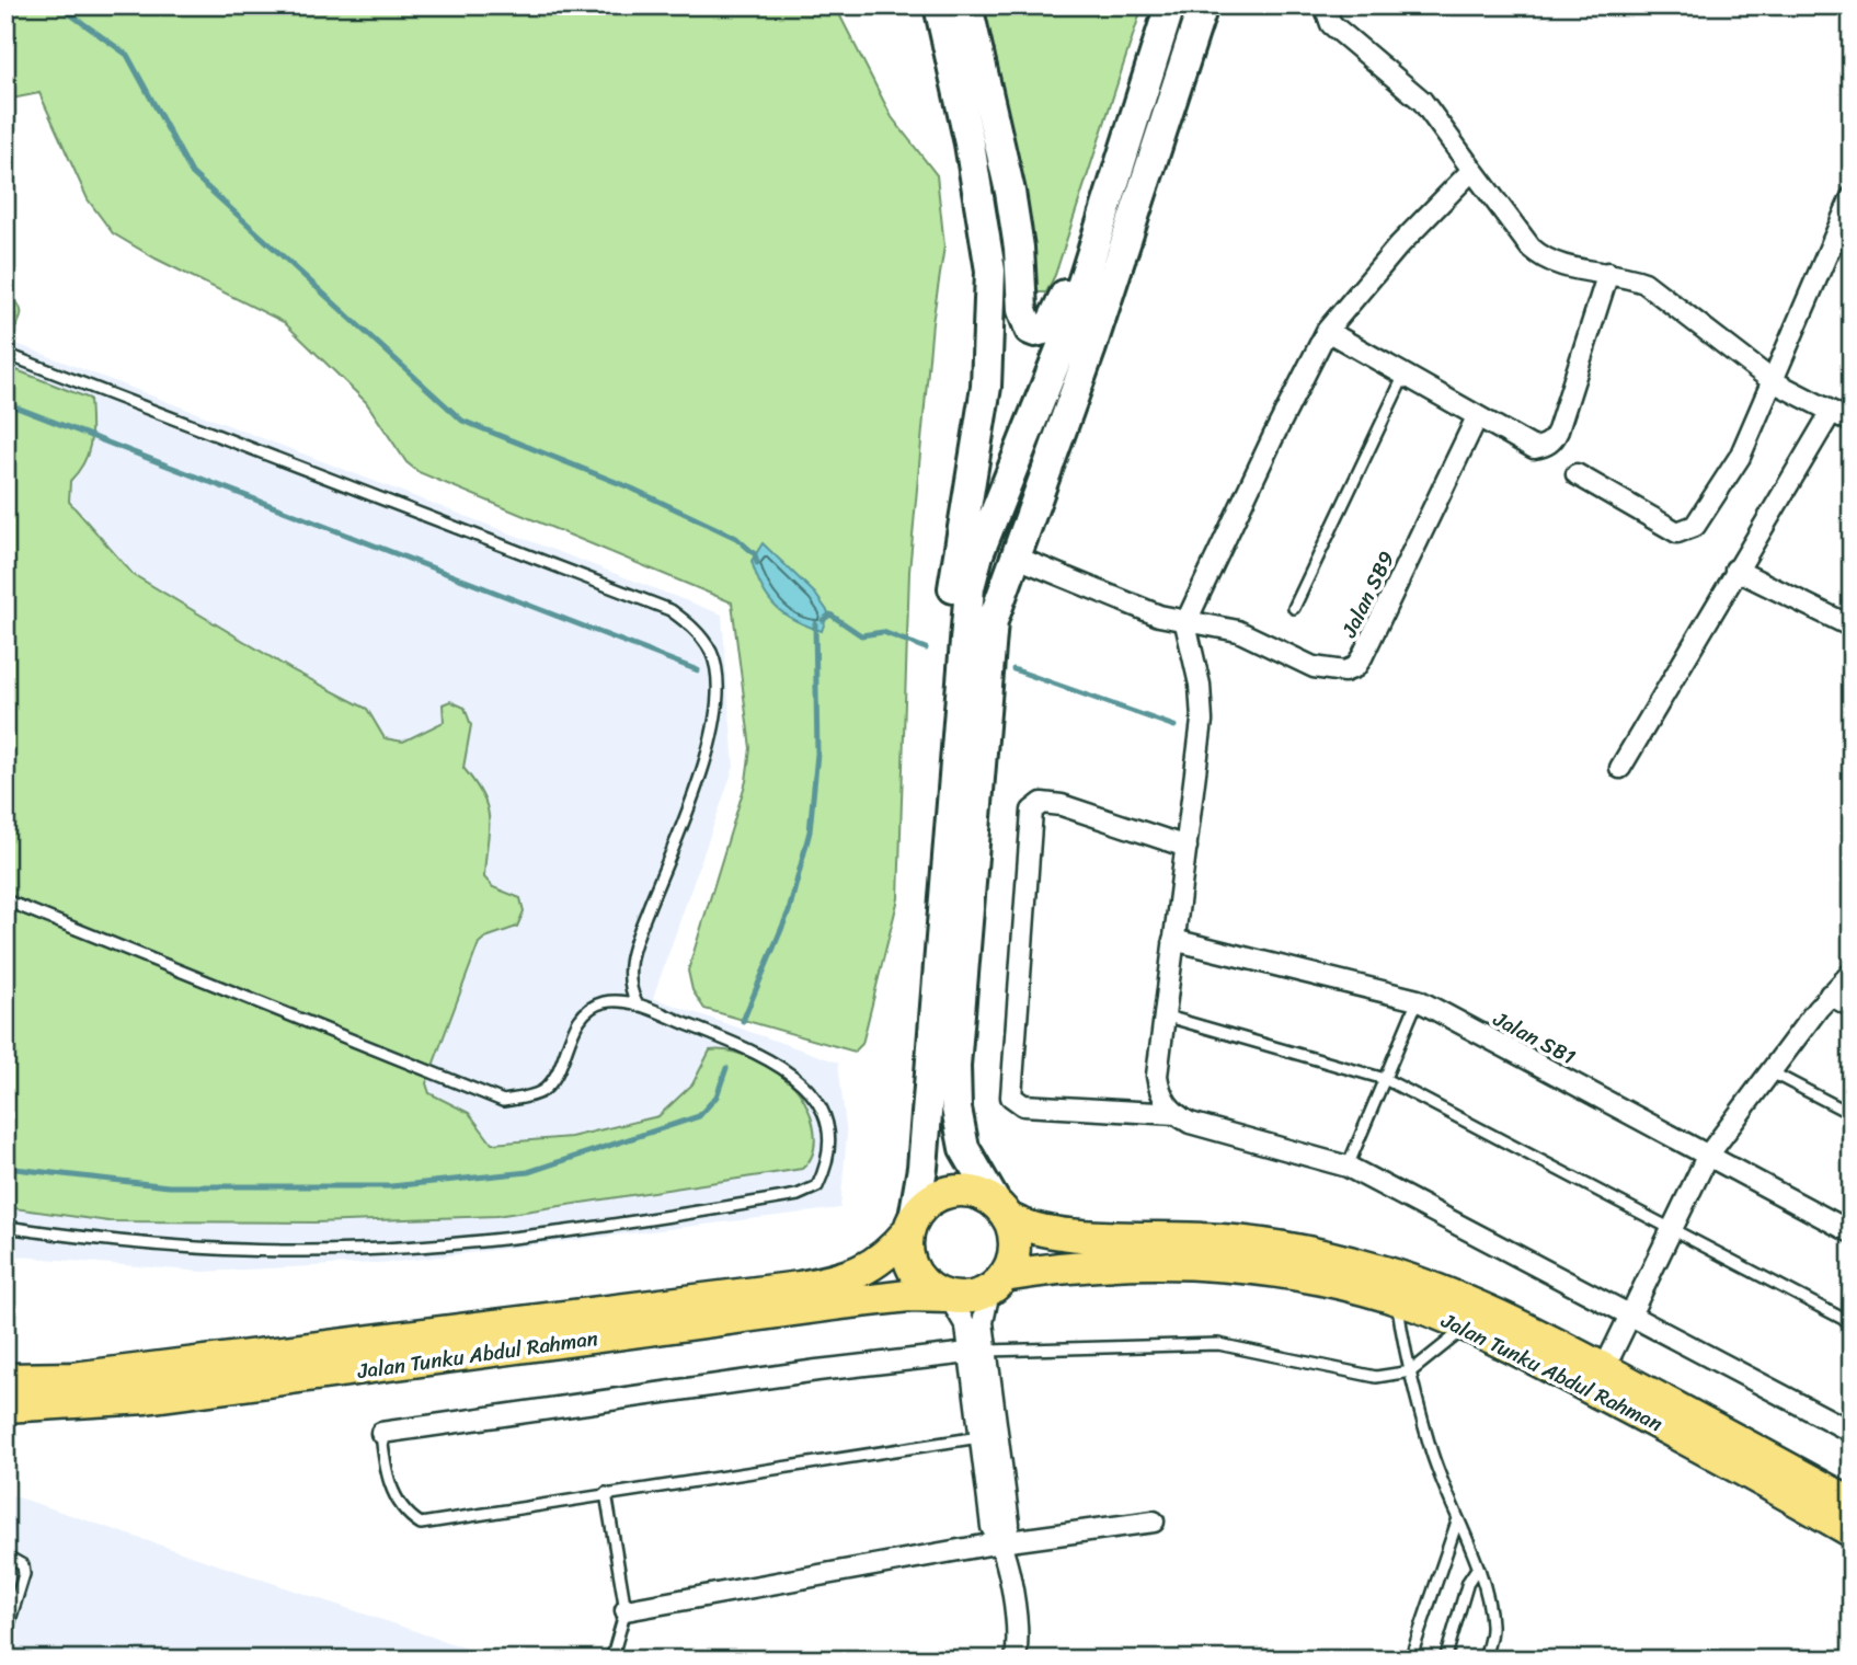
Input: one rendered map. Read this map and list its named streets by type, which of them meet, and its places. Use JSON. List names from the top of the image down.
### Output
{
  "streets": {
    "main road": ["Jalan Tunku Abdul Rahman"],
    "street": ["Jalan SB9", "Jalan SB1"]
  }
}
